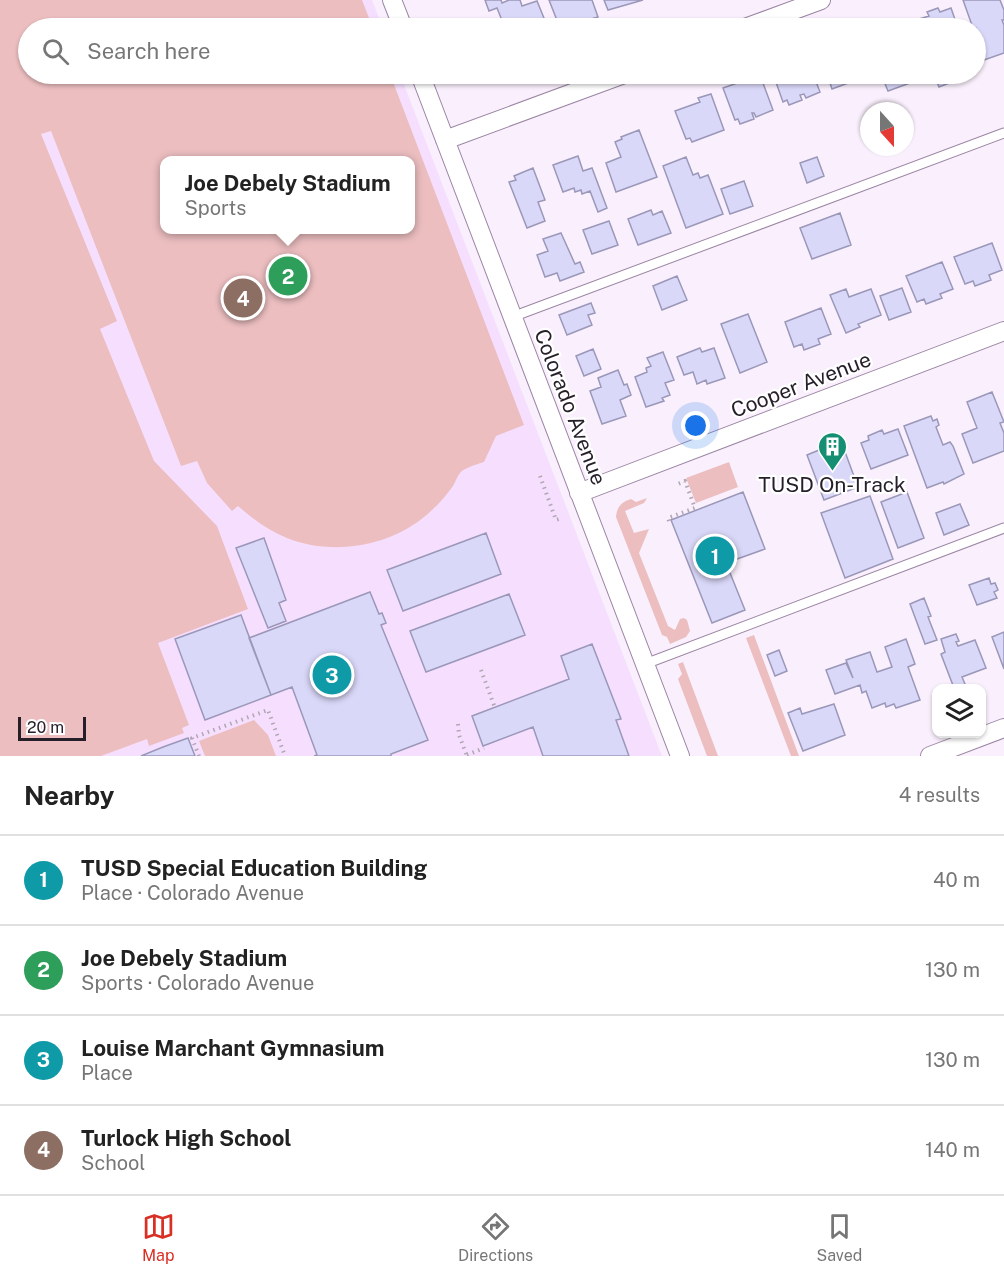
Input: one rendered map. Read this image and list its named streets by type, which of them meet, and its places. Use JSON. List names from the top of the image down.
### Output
{
  "streets": {
    "street": ["Cooper Avenue", "Colorado Avenue"]
  },
  "crossings": [
    ["Cooper Avenue", "Colorado Avenue"]
  ],
  "places": {
    "building": ["TUSD On-Track"]
  },
  "scale_bar": "20 m",
  "north": "bottom",
  "page": {
    "search": "Search here",
    "popup": ["Joe Debely Stadium", "Sports"],
    "pins": [
      "2",
      "4",
      "1",
      "3"
    ],
    "scale": "20 m",
    "heading": ["Nearby", "4 results"],
    "list": [
      {
        "mark": "1",
        "name": "TUSD Special Education Building",
        "note": "Place · Colorado Avenue",
        "value": "40 m"
      },
      {
        "mark": "2",
        "name": "Joe Debely Stadium",
        "note": "Sports · Colorado Avenue",
        "value": "130 m"
      },
      {
        "mark": "3",
        "name": "Louise Marchant Gymnasium",
        "note": "Place",
        "value": "130 m"
      },
      {
        "mark": "4",
        "name": "Turlock High School",
        "note": "School",
        "value": "140 m"
      }
    ],
    "nav": ["Map", "Directions", "Saved"]
  }
}
